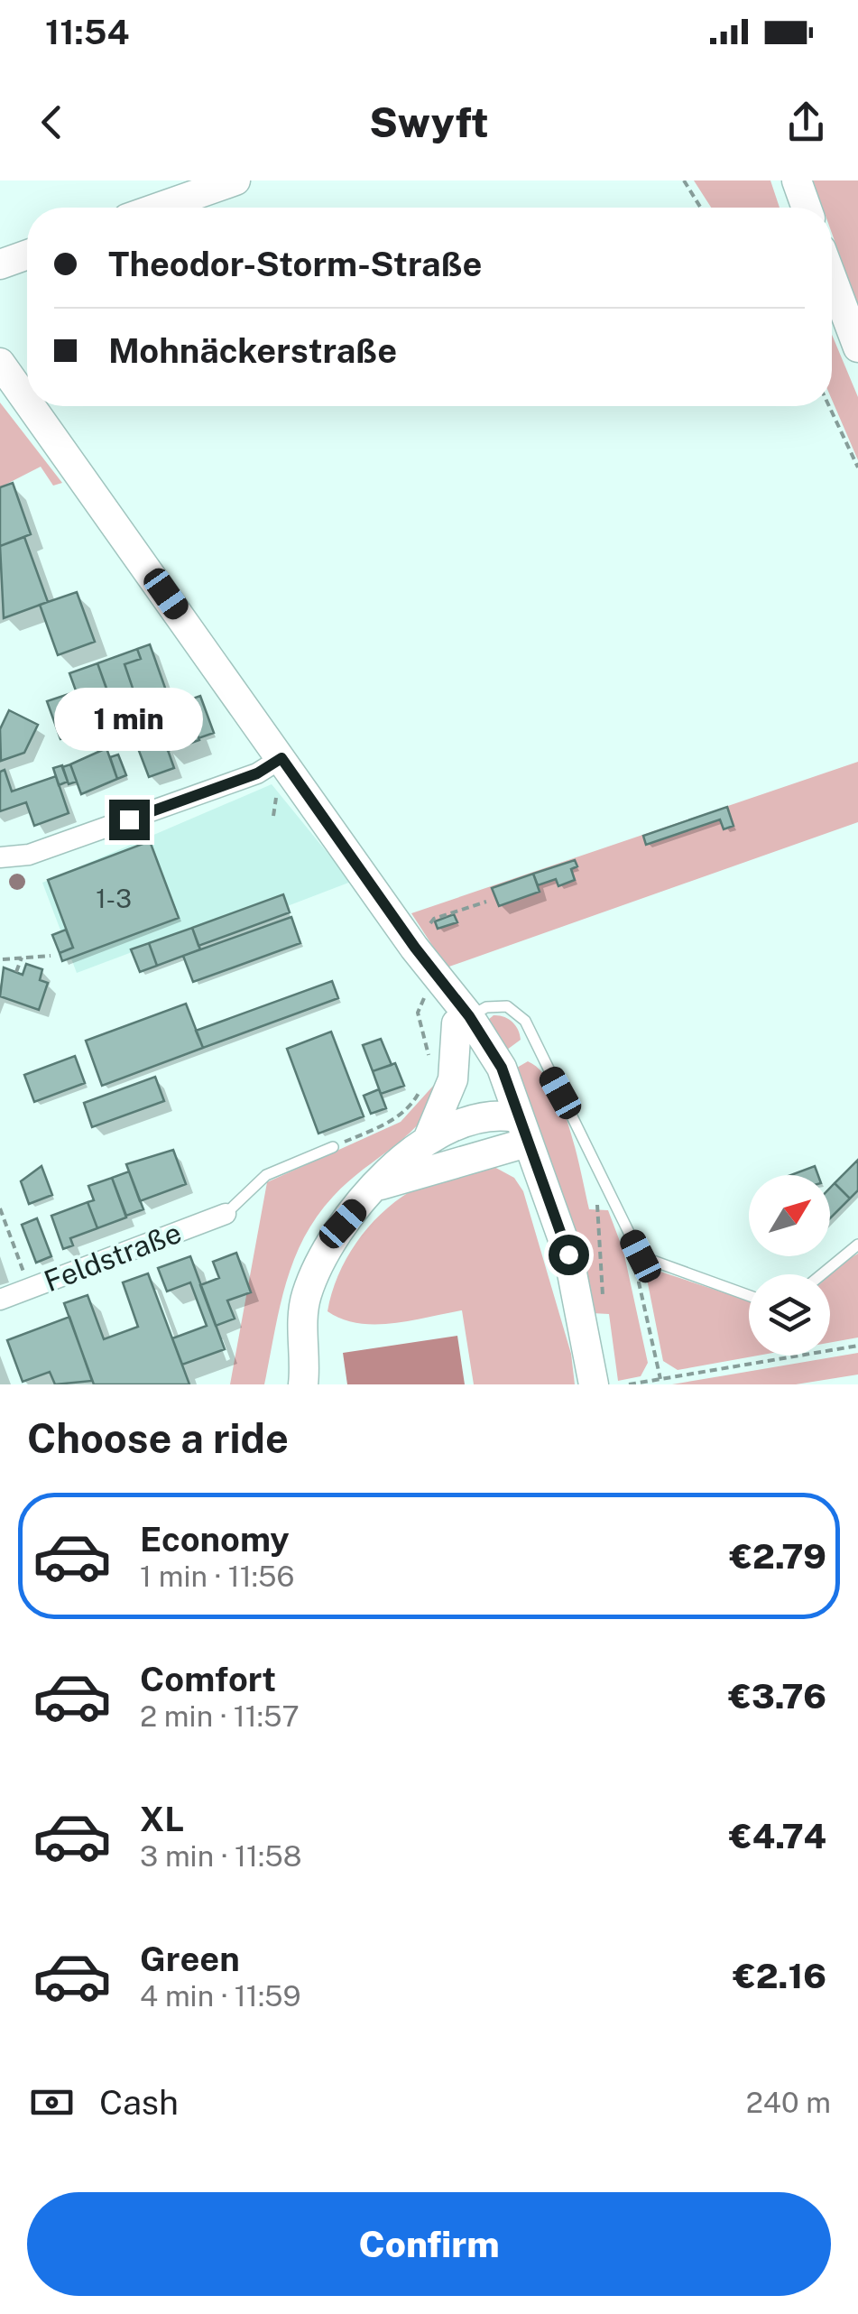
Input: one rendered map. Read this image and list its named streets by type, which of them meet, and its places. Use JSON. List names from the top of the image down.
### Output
{
  "streets": {
    "street": ["Feldstraße"]
  },
  "house_numbers": ["1-3"],
  "north": "top right",
  "page": {
    "status": "11:54",
    "header": "Swyft",
    "banner": ["Theodor-Storm-Straße", "Mohnäckerstraße"],
    "bubble": "1 min",
    "heading": "Choose a ride",
    "list": [
      {
        "name": "Economy",
        "note": "1 min · 11:56",
        "value": "€2.79"
      },
      {
        "name": "Comfort",
        "note": "2 min · 11:57",
        "value": "€3.76"
      },
      {
        "name": "XL",
        "note": "3 min · 11:58",
        "value": "€4.74"
      },
      {
        "name": "Green",
        "note": "4 min · 11:59",
        "value": "€2.16"
      }
    ],
    "pay": ["Cash", "240 m"],
    "buttons": "Confirm"
  }
}
